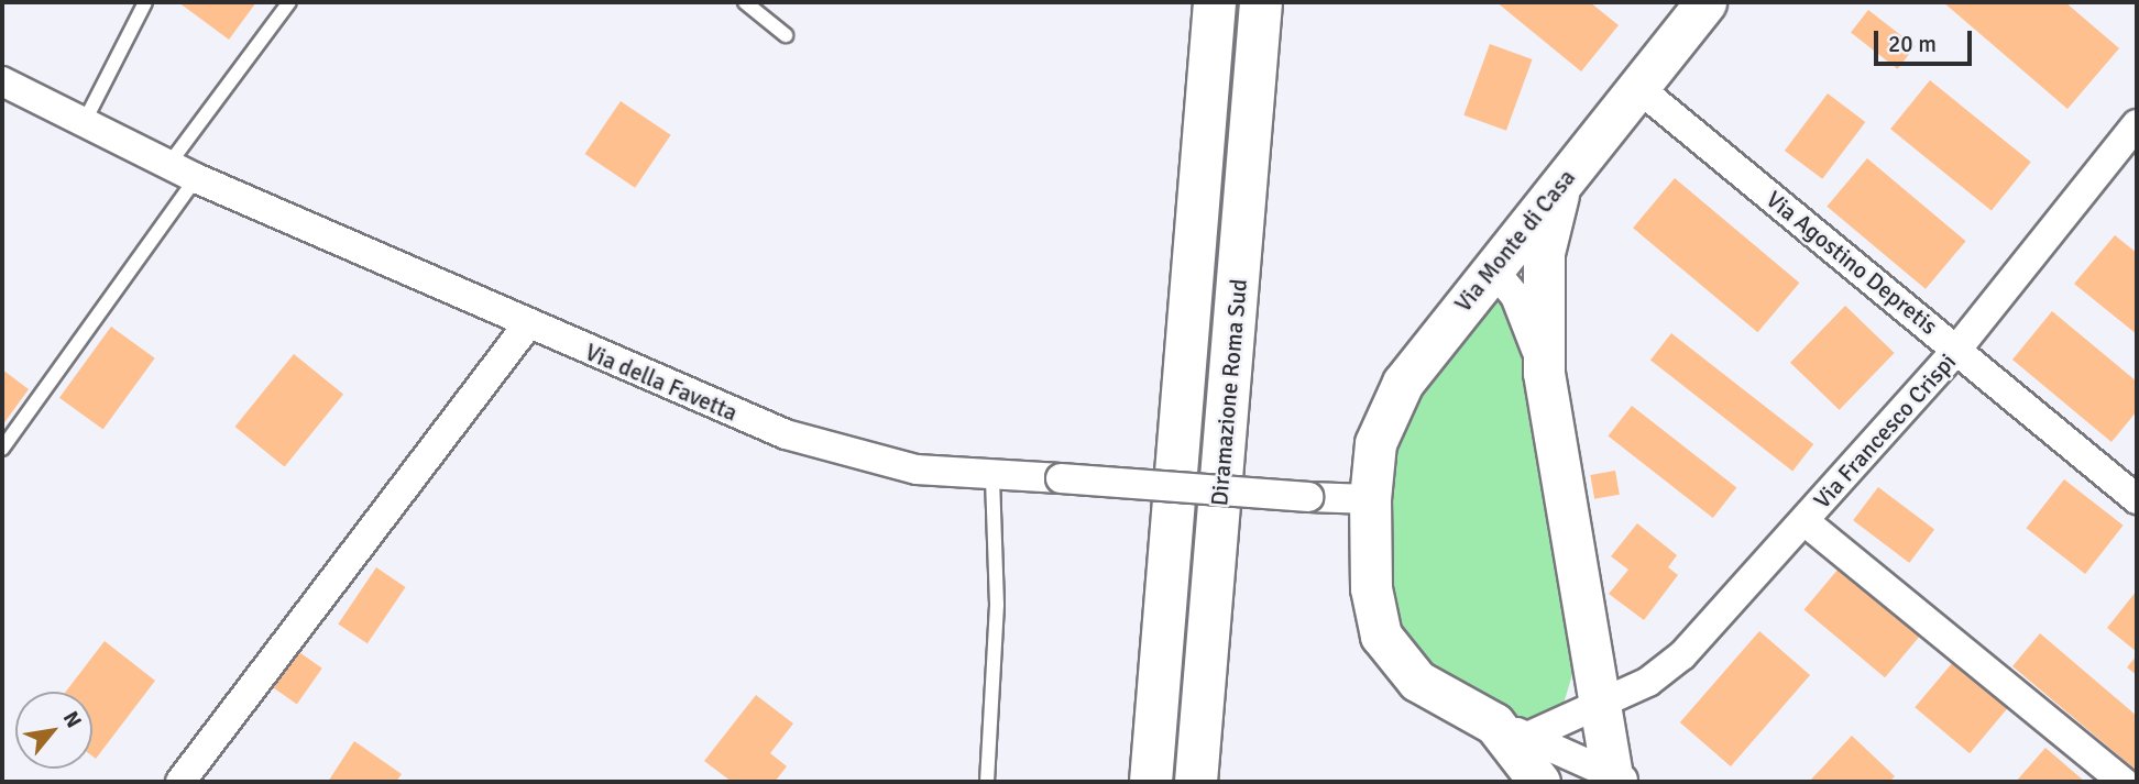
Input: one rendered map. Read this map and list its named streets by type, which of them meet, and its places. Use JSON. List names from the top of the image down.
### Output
{
  "streets": {
    "highway": ["Diramazione Roma Sud"],
    "street": [
      "Via Monte di Casa",
      "Via Agostino Depretis",
      "Via della Favetta",
      "Via Francesco Crispi"
    ]
  },
  "crossings": [
    ["Via Monte di Casa", "Via Agostino Depretis"],
    ["Via Monte di Casa", "Via della Favetta"],
    ["Via Monte di Casa", "Via Francesco Crispi"],
    ["Via Agostino Depretis", "Via Francesco Crispi"]
  ],
  "scale_bar": "20 m",
  "north": "top right"
}
